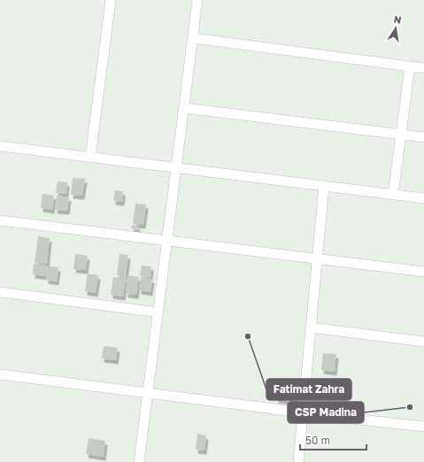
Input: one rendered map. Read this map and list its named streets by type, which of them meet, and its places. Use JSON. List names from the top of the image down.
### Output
{
  "places": ["Fatimat Zahra", "CSP Madina"],
  "scale_bar": "50 m",
  "north": "top"
}
